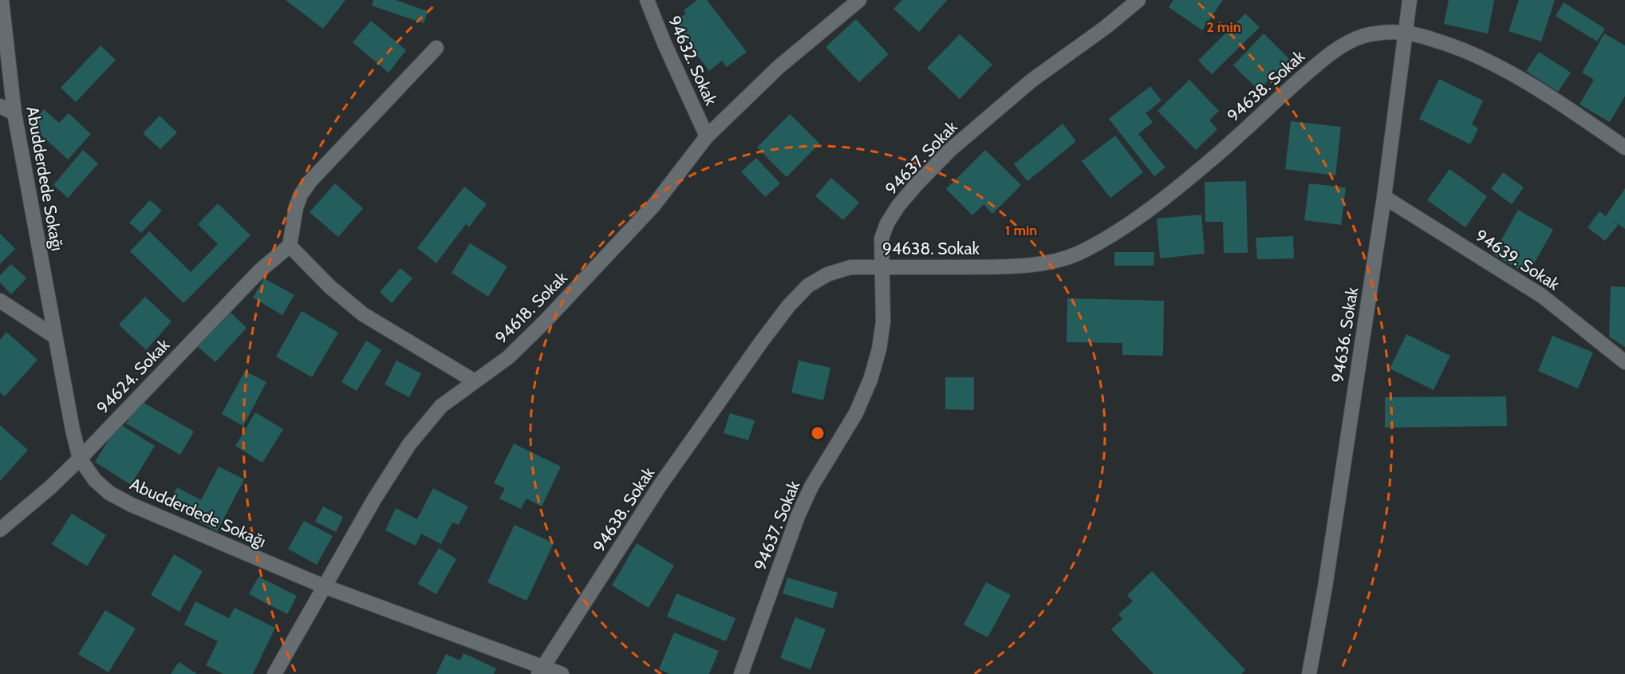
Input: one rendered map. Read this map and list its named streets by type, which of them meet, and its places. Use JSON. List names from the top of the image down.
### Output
{
  "streets": {
    "street": [
      "94632. Sokak",
      "94638. Sokak",
      "94637. Sokak",
      "Abudderdede Sokağı",
      "94639. Sokak",
      "94618. Sokak",
      "94636. Sokak",
      "94624. Sokak"
    ]
  },
  "crossings": [
    ["94632. Sokak", "94618. Sokak"],
    ["94638. Sokak", "94637. Sokak"],
    ["94638. Sokak", "Abudderdede Sokağı"],
    ["94638. Sokak", "94636. Sokak"],
    ["Abudderdede Sokağı", "94618. Sokak"],
    ["Abudderdede Sokağı", "94624. Sokak"],
    ["94639. Sokak", "94636. Sokak"]
  ],
  "rings": ["2 min", "1 min"]
}
